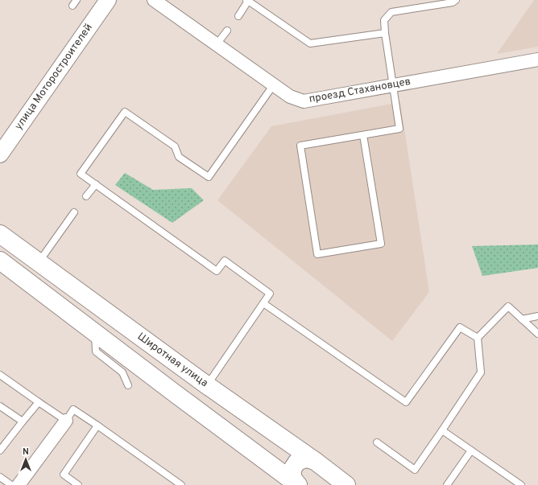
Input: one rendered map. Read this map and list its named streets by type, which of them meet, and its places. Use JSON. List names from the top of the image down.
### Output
{
  "streets": {
    "main road": ["Широтная улица"],
    "street": ["улица Моторостроителей", "проезд Стахановцев"]
  },
  "north": "top"
}
